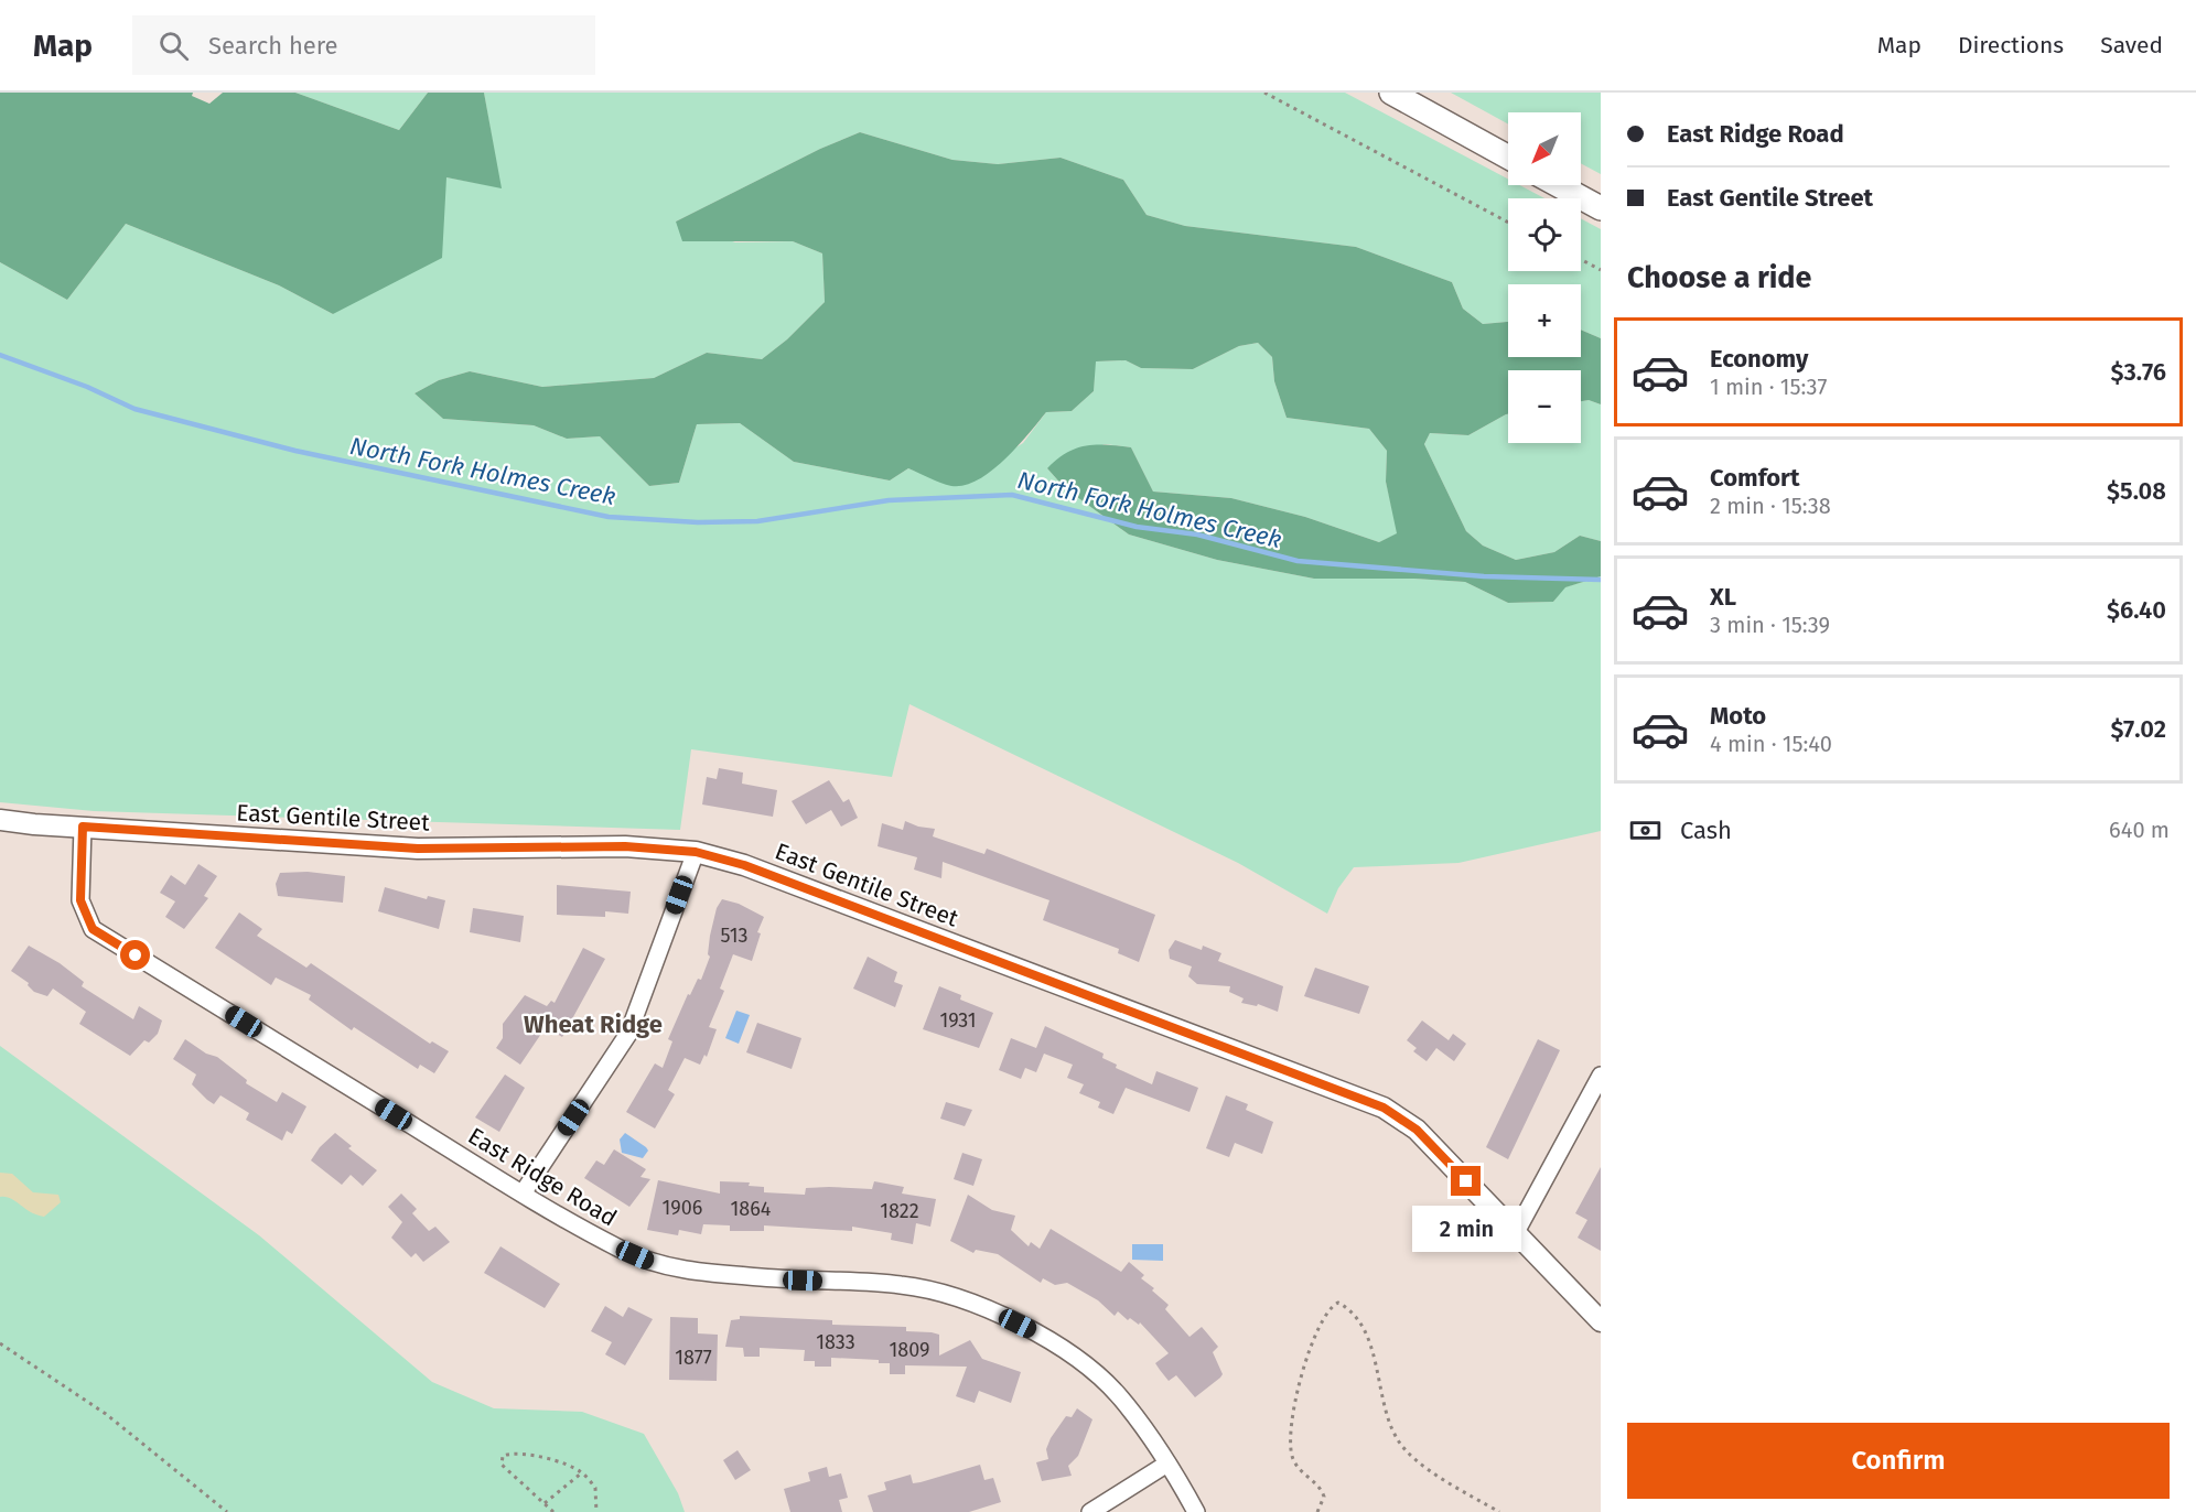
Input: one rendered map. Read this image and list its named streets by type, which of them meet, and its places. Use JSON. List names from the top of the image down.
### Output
{
  "streets": {
    "street": ["East Gentile Street", "East Ridge Road"]
  },
  "crossings": [
    ["East Gentile Street", "East Ridge Road"]
  ],
  "districts": ["Wheat Ridge"],
  "water": ["North Fork Holmes Creek"],
  "house_numbers": [
    "513",
    "1931",
    "1906",
    "1864",
    "1822",
    "1833",
    "1809",
    "1877"
  ],
  "north": "bottom left",
  "page": {
    "header": "Map",
    "search": "Search here",
    "nav": ["Map", "Directions", "Saved"],
    "banner": ["East Ridge Road", "East Gentile Street"],
    "map_buttons": ["+", "−"],
    "heading": "Choose a ride",
    "list": [
      {
        "name": "Economy",
        "note": "1 min · 15:37",
        "value": "$3.76"
      },
      {
        "name": "Comfort",
        "note": "2 min · 15:38",
        "value": "$5.08"
      },
      {
        "name": "XL",
        "note": "3 min · 15:39",
        "value": "$6.40"
      },
      {
        "name": "Moto",
        "note": "4 min · 15:40",
        "value": "$7.02"
      }
    ],
    "pay": ["Cash", "640 m"],
    "bubble": "2 min",
    "buttons": "Confirm"
  }
}
